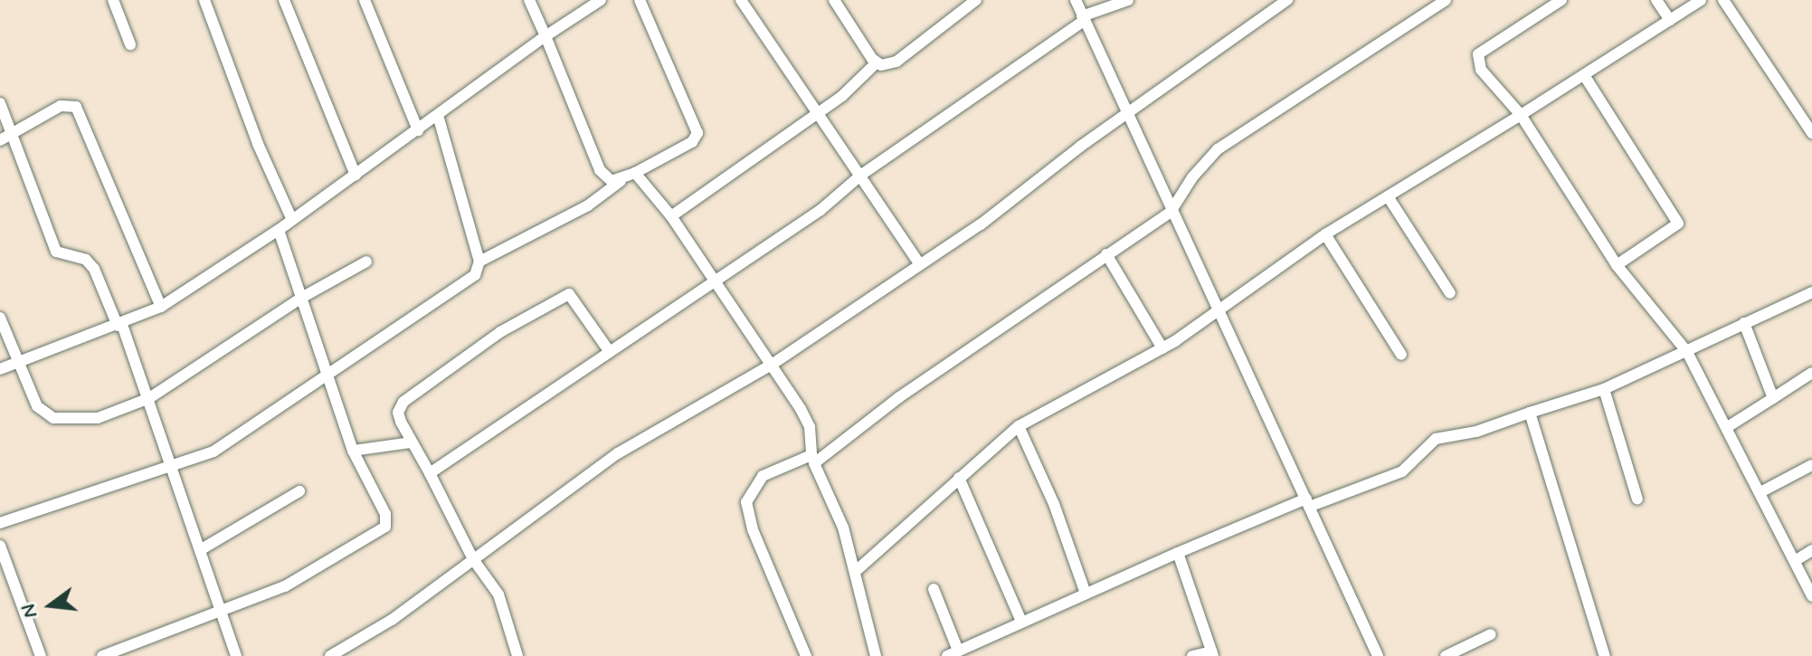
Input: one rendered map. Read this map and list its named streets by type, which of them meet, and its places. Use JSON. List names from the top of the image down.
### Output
{
  "north": "left"
}
